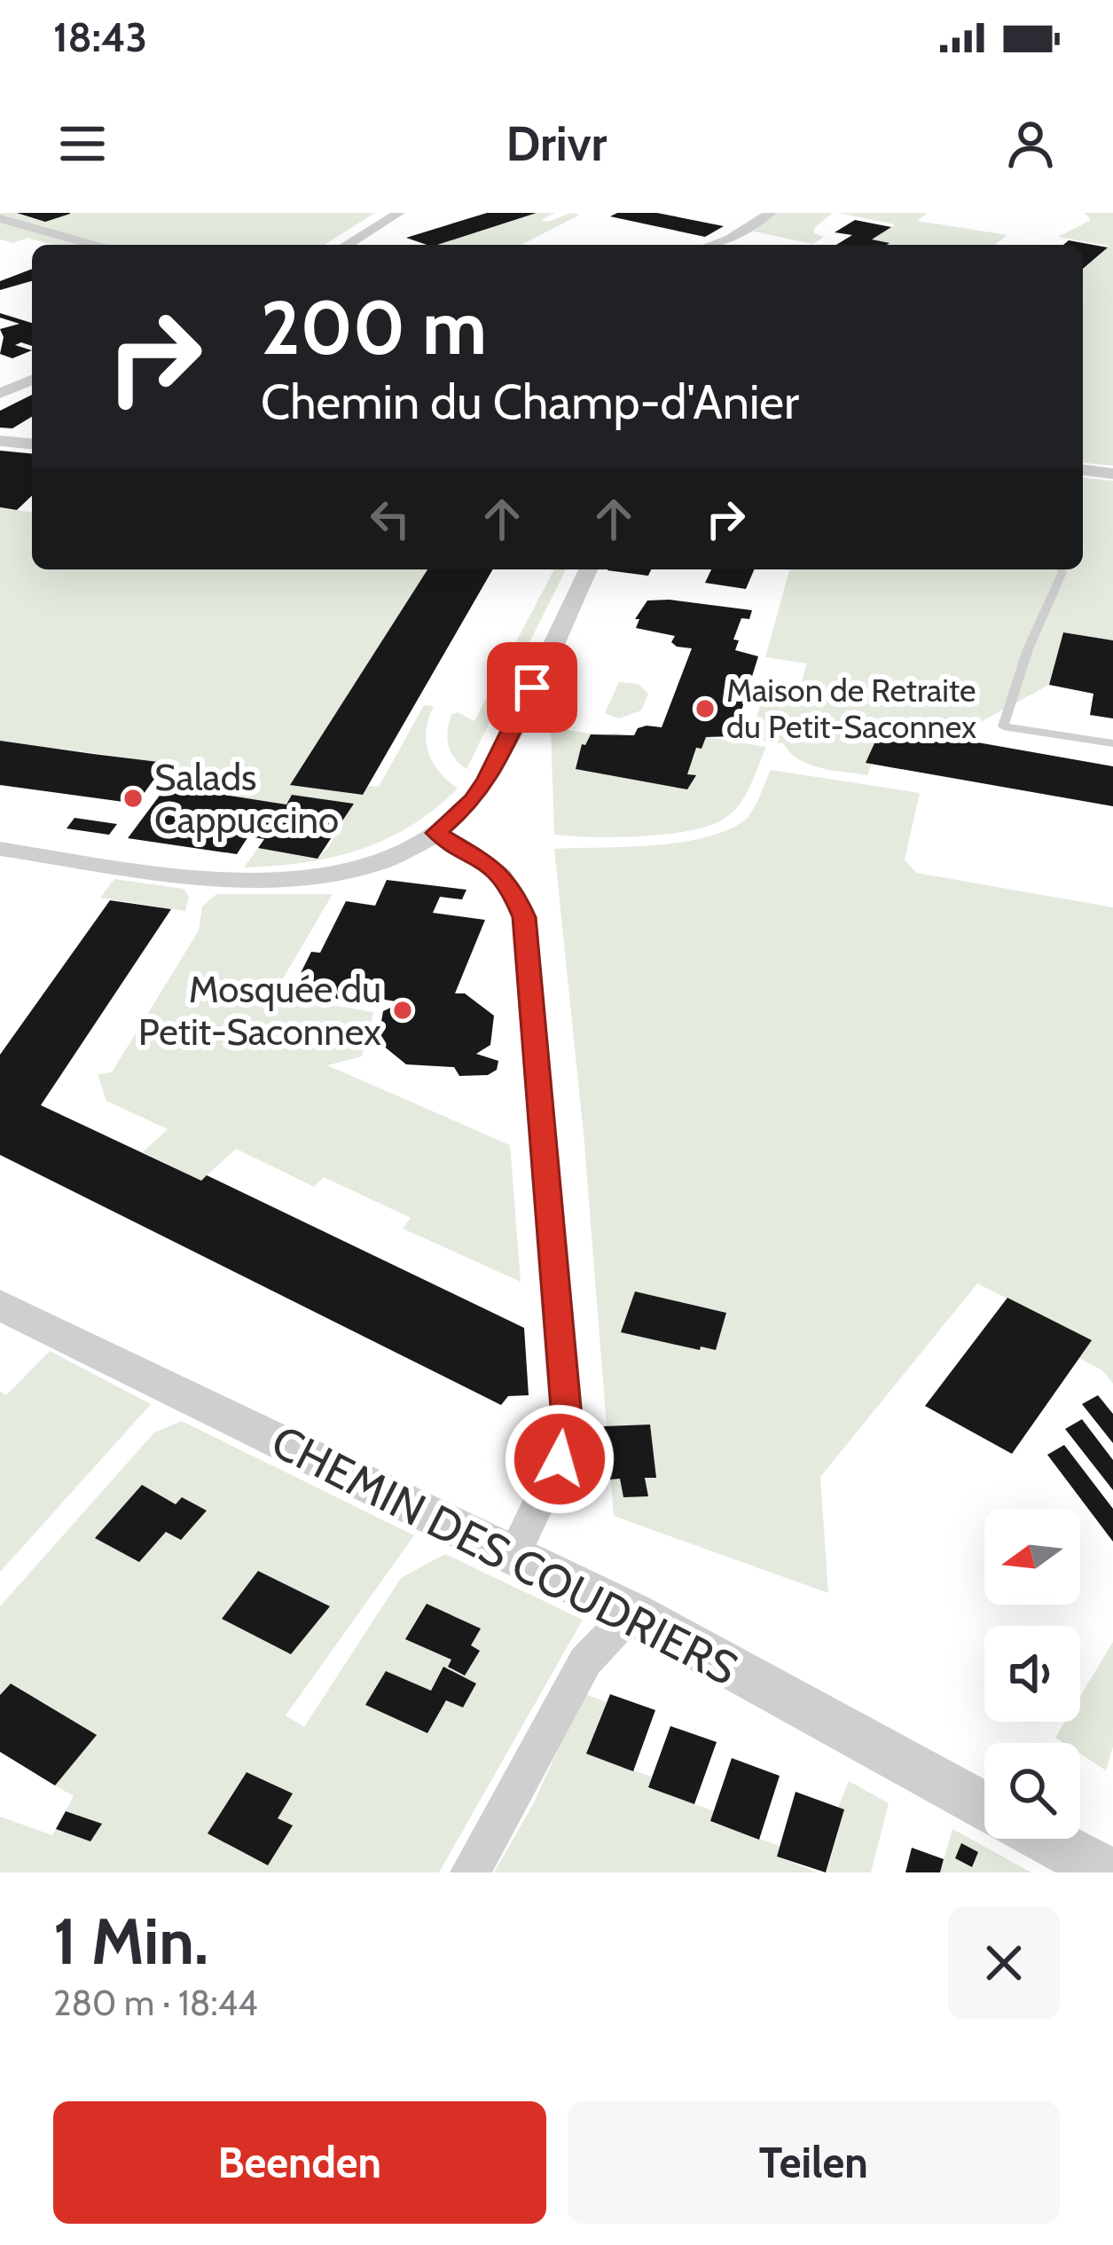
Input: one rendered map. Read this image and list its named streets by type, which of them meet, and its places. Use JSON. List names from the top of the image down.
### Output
{
  "streets": {
    "street": ["CHEMIN DES COUDRIERS"]
  },
  "places": ["Maison de Retraite du Petit-Saconnex", "Salads Cappuccino", "Mosquée du Petit-Saconnex"],
  "north": "left",
  "page": {
    "status": "18:43",
    "header": "Drivr",
    "turn": ["200 m", "Chemin du Champ-d'Anier"],
    "heading": ["1 Min.", "280 m · 18:44"],
    "buttons": ["Beenden", "Teilen"]
  }
}
